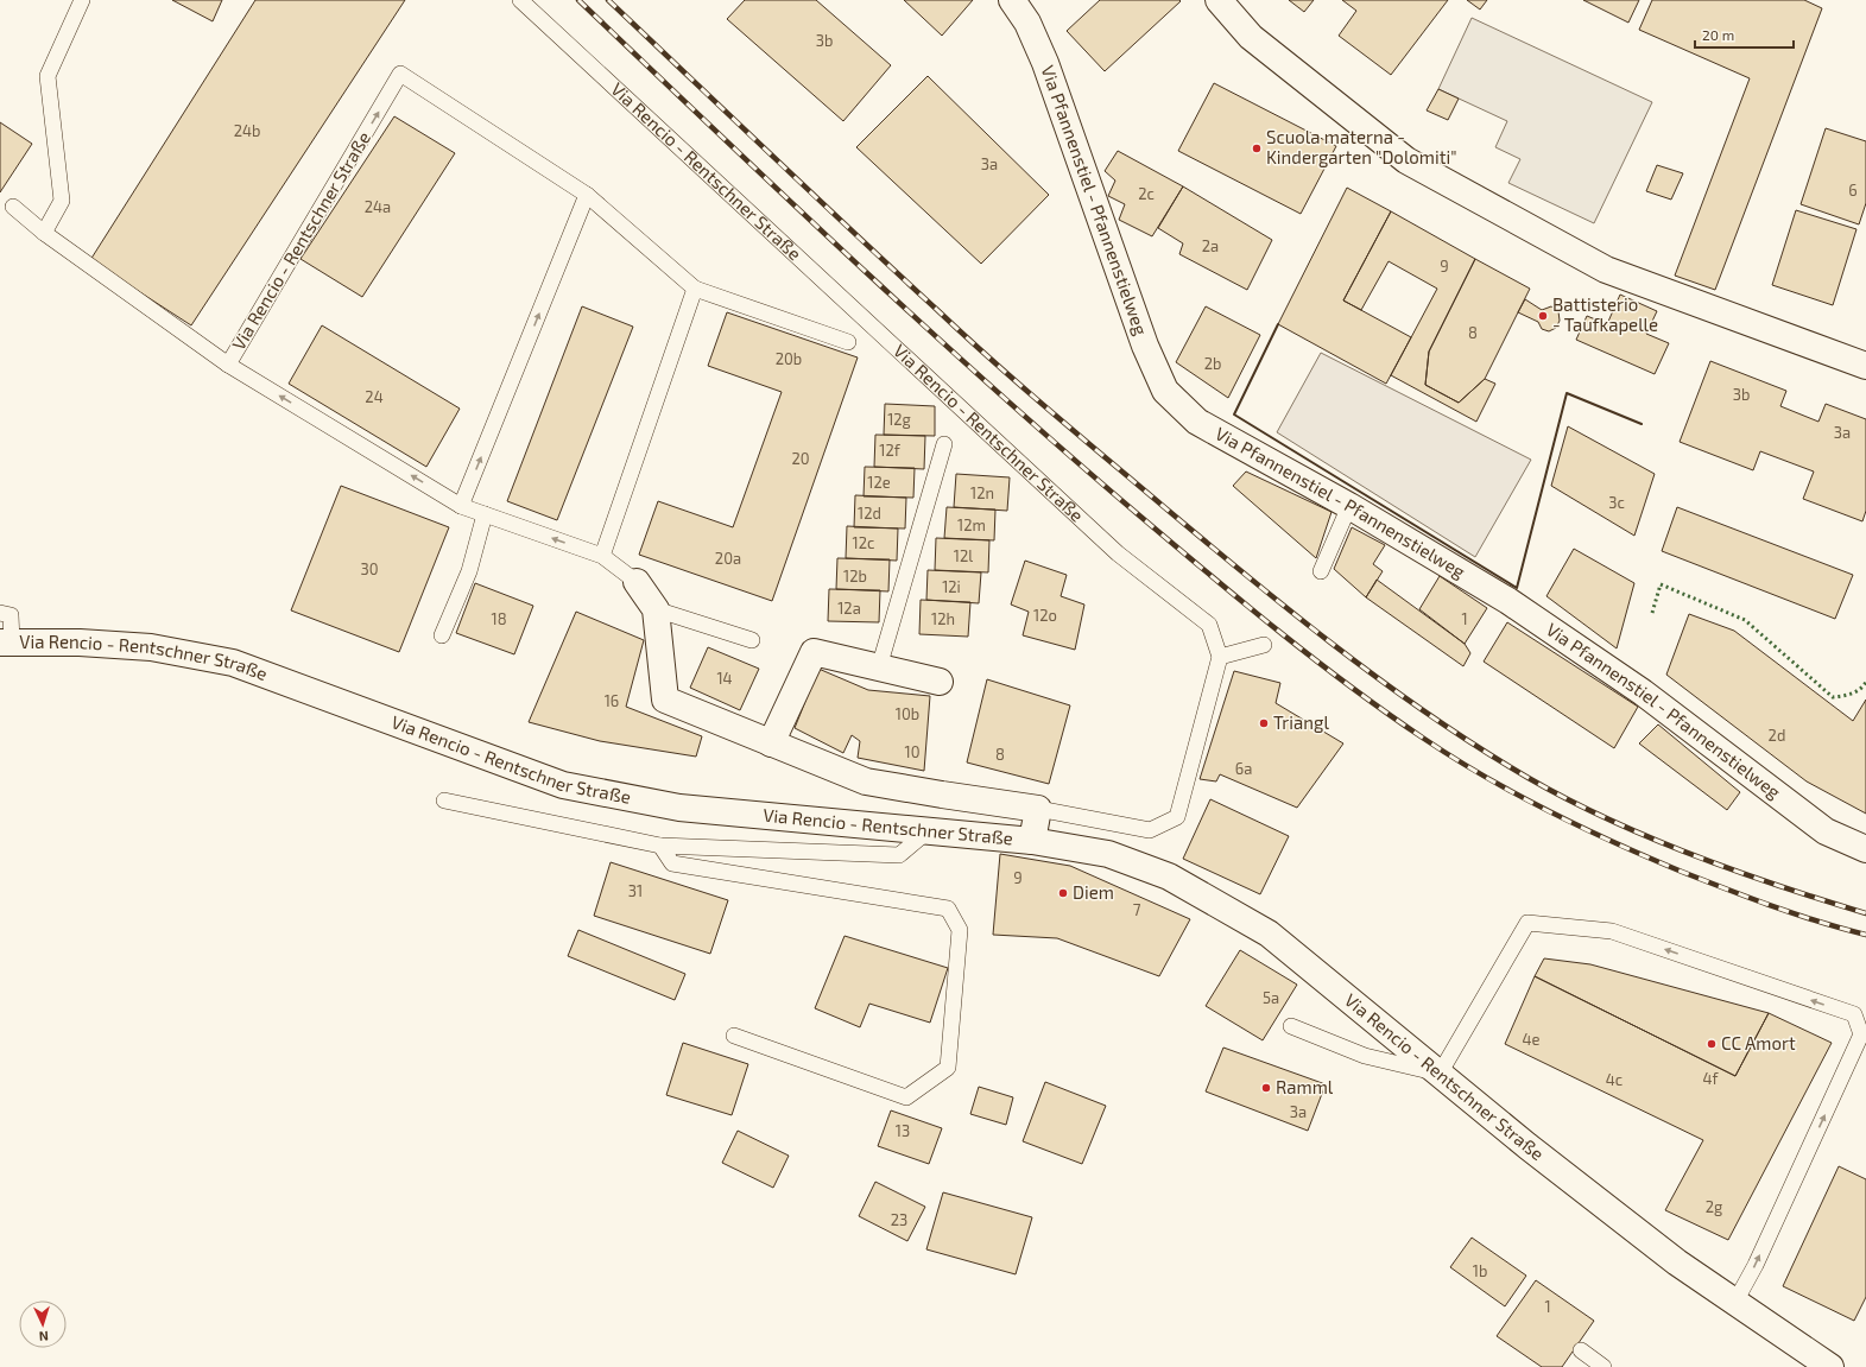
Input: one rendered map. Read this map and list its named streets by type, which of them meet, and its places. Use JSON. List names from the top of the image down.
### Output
{
  "streets": {
    "street": ["Via Rencio - Rentschner Straße", "Via Pfannenstiel - Pfannenstielweg"]
  },
  "places": [
    "Scuola materna - Kindergarten \"Dolomiti\"",
    "Battisterio - Taufkapelle",
    "Triangl",
    "Diem",
    "CC Amort",
    "Ramml"
  ],
  "house_numbers": [
    "3b",
    "24b",
    "3a",
    "6",
    "2c",
    "24a",
    "2a",
    "9",
    "8",
    "20b",
    "2b",
    "3b",
    "24",
    "12g",
    "3a",
    "12f",
    "20",
    "12e",
    "12n",
    "3c",
    "12d",
    "12m",
    "12c",
    "12l",
    "20a",
    "30",
    "12b",
    "12i",
    "12a",
    "12o",
    "18",
    "12h",
    "1",
    "14",
    "16",
    "10b",
    "2d",
    "10",
    "8",
    "6a",
    "9",
    "31",
    "7",
    "5a",
    "4e",
    "4f",
    "4c",
    "3a",
    "13",
    "2g",
    "23",
    "1b",
    "1"
  ],
  "scale_bar": "20 m",
  "north": "bottom"
}
